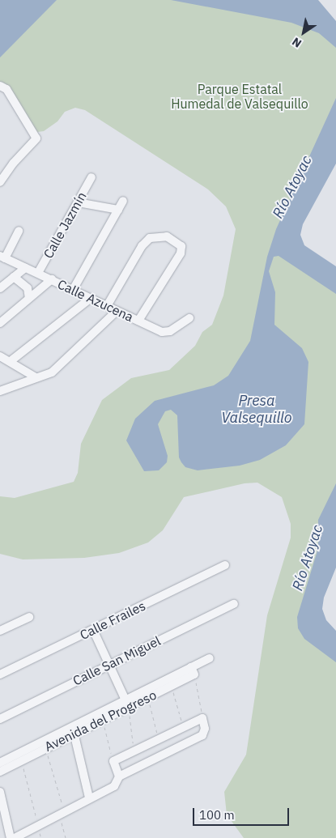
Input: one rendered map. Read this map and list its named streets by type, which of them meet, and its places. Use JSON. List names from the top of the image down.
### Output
{
  "streets": {
    "street": [
      "Calle Jazmín",
      "Calle Azucena",
      "Calle Frailes",
      "Calle San Miguel",
      "Avenida del Progreso"
    ]
  },
  "crossings": [
    ["Calle Jazmín", "Calle Azucena"]
  ],
  "water": ["Río Atoyac", "Presa Valsequillo"],
  "parks": ["Parque Estatal Humedal de Valsequillo"],
  "scale_bar": "100 m",
  "north": "bottom left"
}
